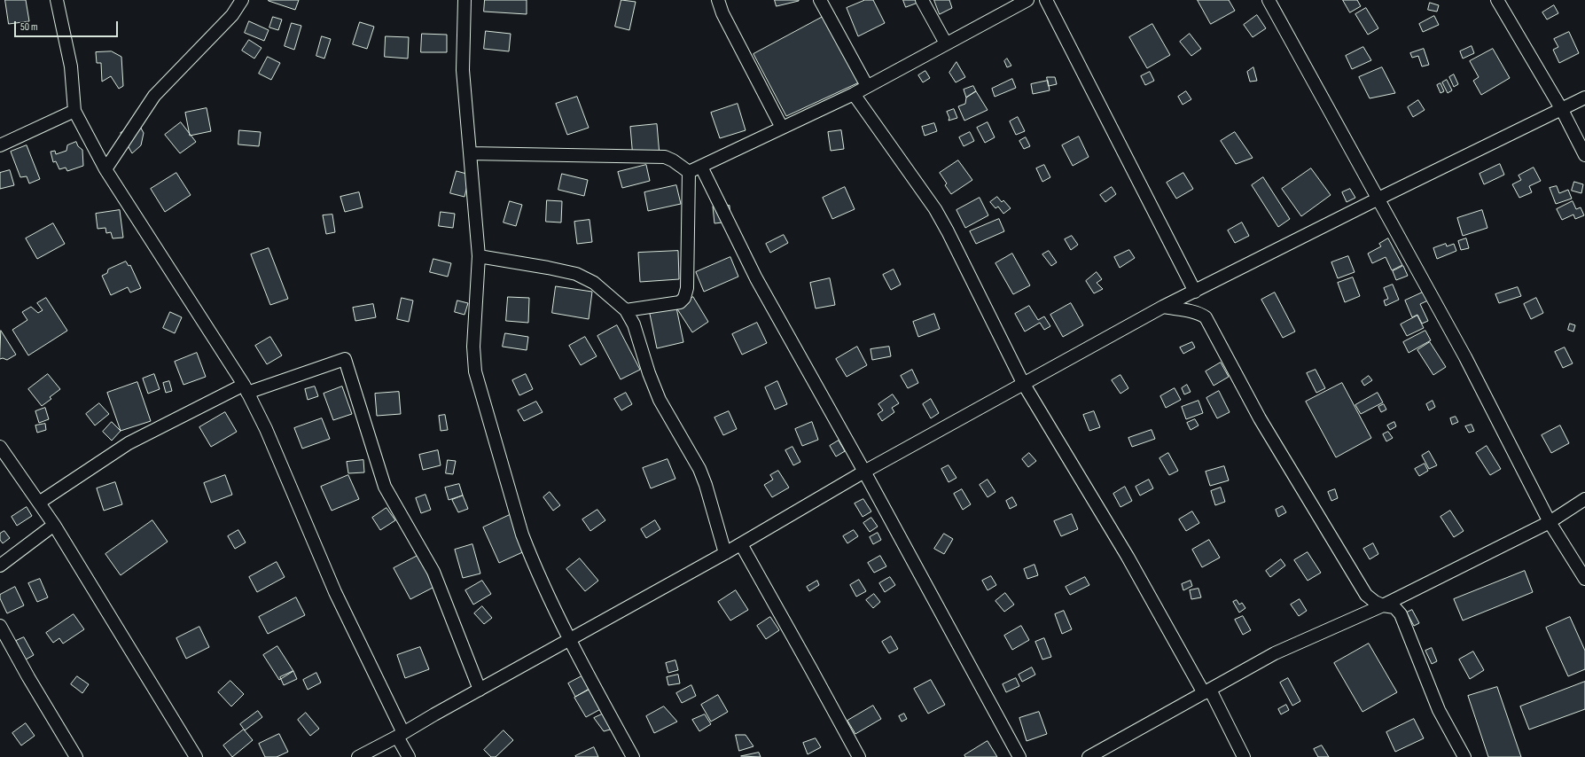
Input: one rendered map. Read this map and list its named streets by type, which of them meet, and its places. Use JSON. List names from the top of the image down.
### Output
{
  "scale_bar": "50 m"
}
